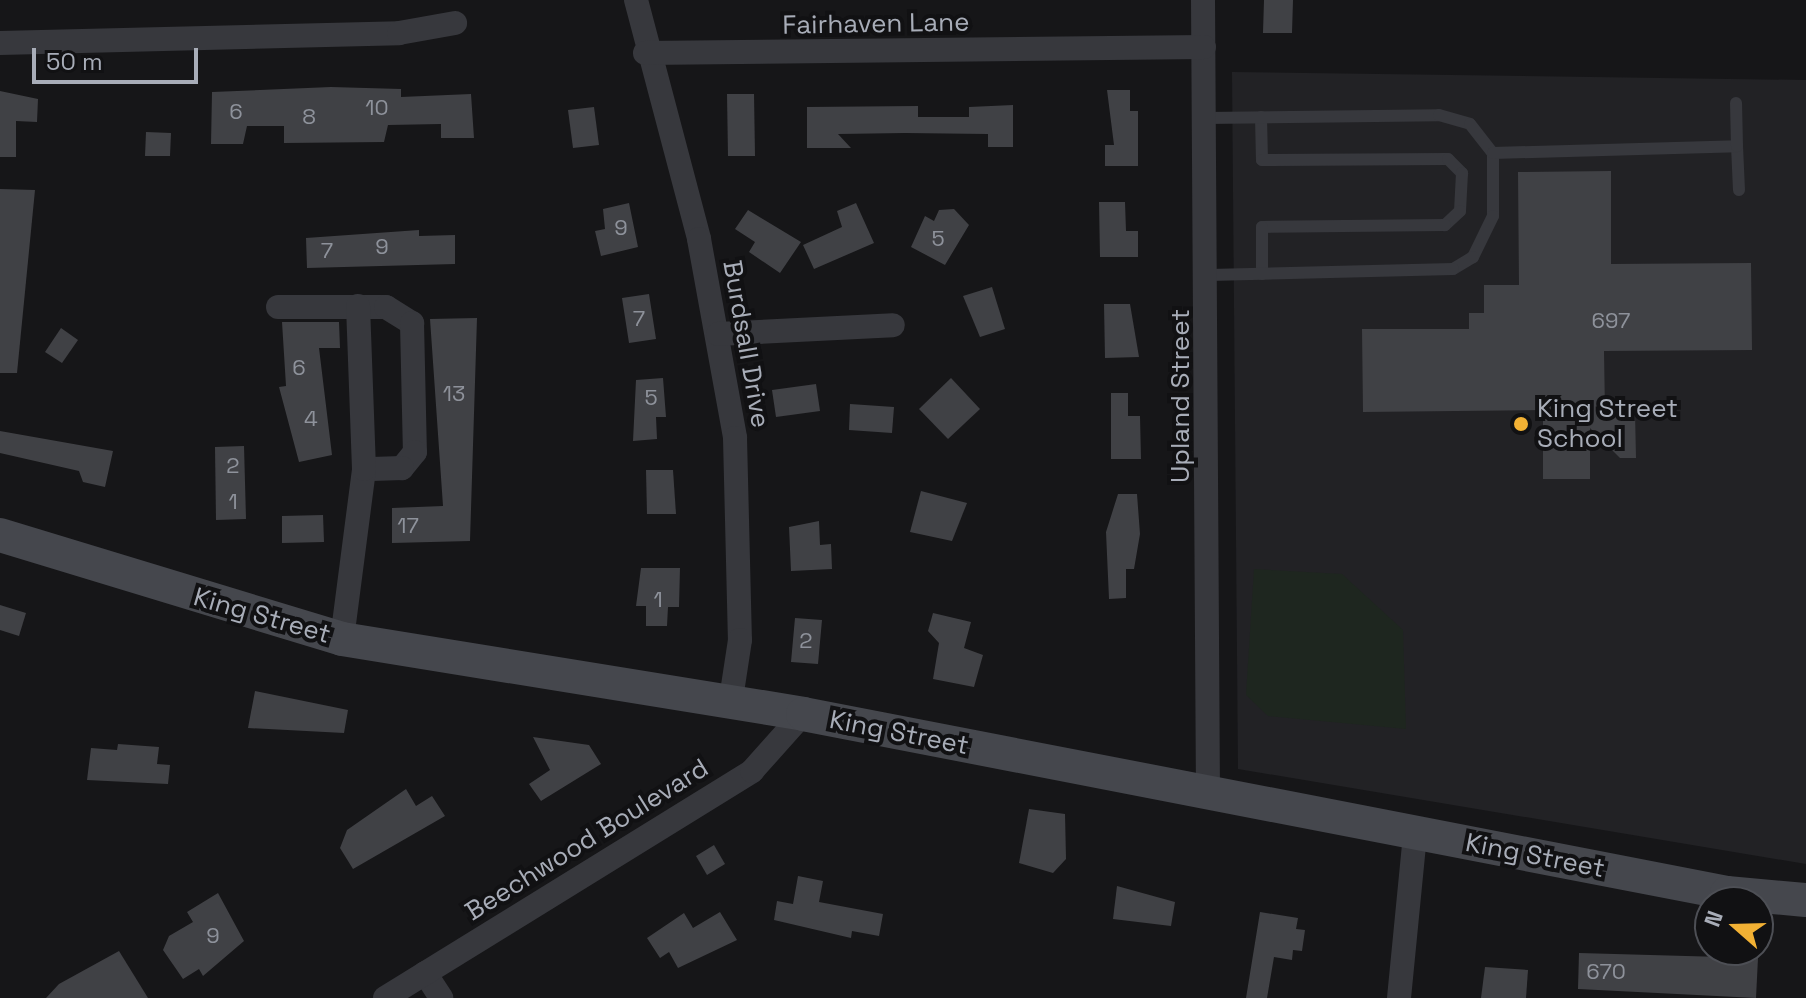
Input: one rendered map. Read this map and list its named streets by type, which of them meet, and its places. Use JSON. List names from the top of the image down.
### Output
{
  "streets": {
    "main road": ["King Street"],
    "street": [
      "Fairhaven Lane",
      "Burdsall Drive",
      "Upland Street",
      "Beechwood Boulevard"
    ]
  },
  "crossings": [
    ["Fairhaven Lane", "Burdsall Drive"],
    ["Fairhaven Lane", "Upland Street"],
    ["Burdsall Drive", "King Street"],
    ["Upland Street", "King Street"],
    ["King Street", "Beechwood Boulevard"]
  ],
  "places": ["King Street School"],
  "house_numbers": [
    "10",
    "6",
    "8",
    "9",
    "5",
    "9",
    "7",
    "7",
    "697",
    "6",
    "13",
    "5",
    "4",
    "2",
    "1",
    "17",
    "1",
    "2",
    "9",
    "670"
  ],
  "scale_bar": "50 m",
  "north": "left"
}
